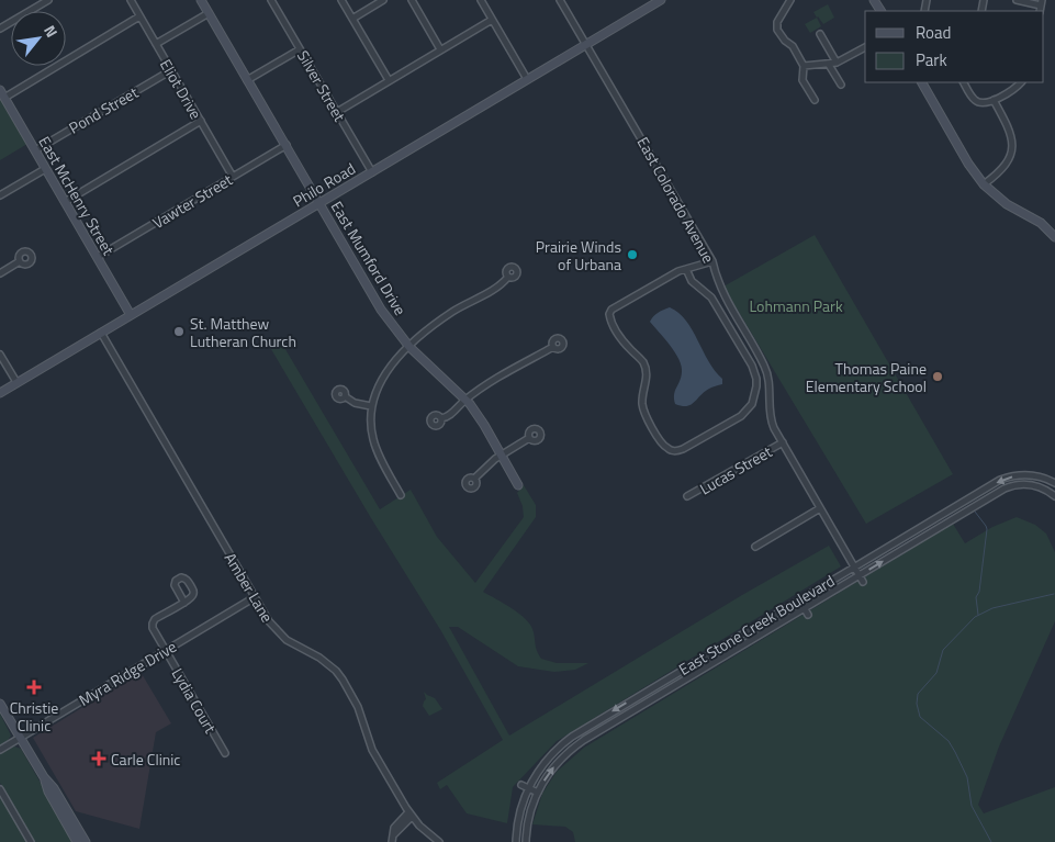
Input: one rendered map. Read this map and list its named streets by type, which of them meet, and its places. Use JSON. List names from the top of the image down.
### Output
{
  "streets": {
    "street": [
      "Silver Street",
      "Eliot Drive",
      "Pond Street",
      "Philo Road",
      "East McHenry Street",
      "East Colorado Avenue",
      "Vawter Street",
      "East Mumford Drive",
      "Lucas Street",
      "Amber Lane",
      "East Stone Creek Boulevard",
      "Myra Ridge Drive",
      "Lydia Court"
    ]
  },
  "crossings": [
    ["Silver Street", "Philo Road"],
    ["Eliot Drive", "Pond Street"],
    ["Eliot Drive", "Vawter Street"],
    ["Pond Street", "East McHenry Street"],
    ["Philo Road", "East McHenry Street"],
    ["Philo Road", "East Colorado Avenue"],
    ["Philo Road", "East Mumford Drive"],
    ["Philo Road", "Amber Lane"],
    ["East McHenry Street", "Vawter Street"],
    ["East Colorado Avenue", "Lucas Street"],
    ["East Colorado Avenue", "East Stone Creek Boulevard"],
    ["Vawter Street", "East Mumford Drive"],
    ["Amber Lane", "Myra Ridge Drive"],
    ["Myra Ridge Drive", "Lydia Court"]
  ],
  "parks": ["Lohmann Park"],
  "places": {
    "other": ["Prairie Winds of Urbana", "St. Matthew Lutheran Church", "Thomas Paine Elementary School"],
    "health": ["Christie Clinic", "Carle Clinic"]
  },
  "legend": ["Road", "Park"],
  "north": "top right"
}
